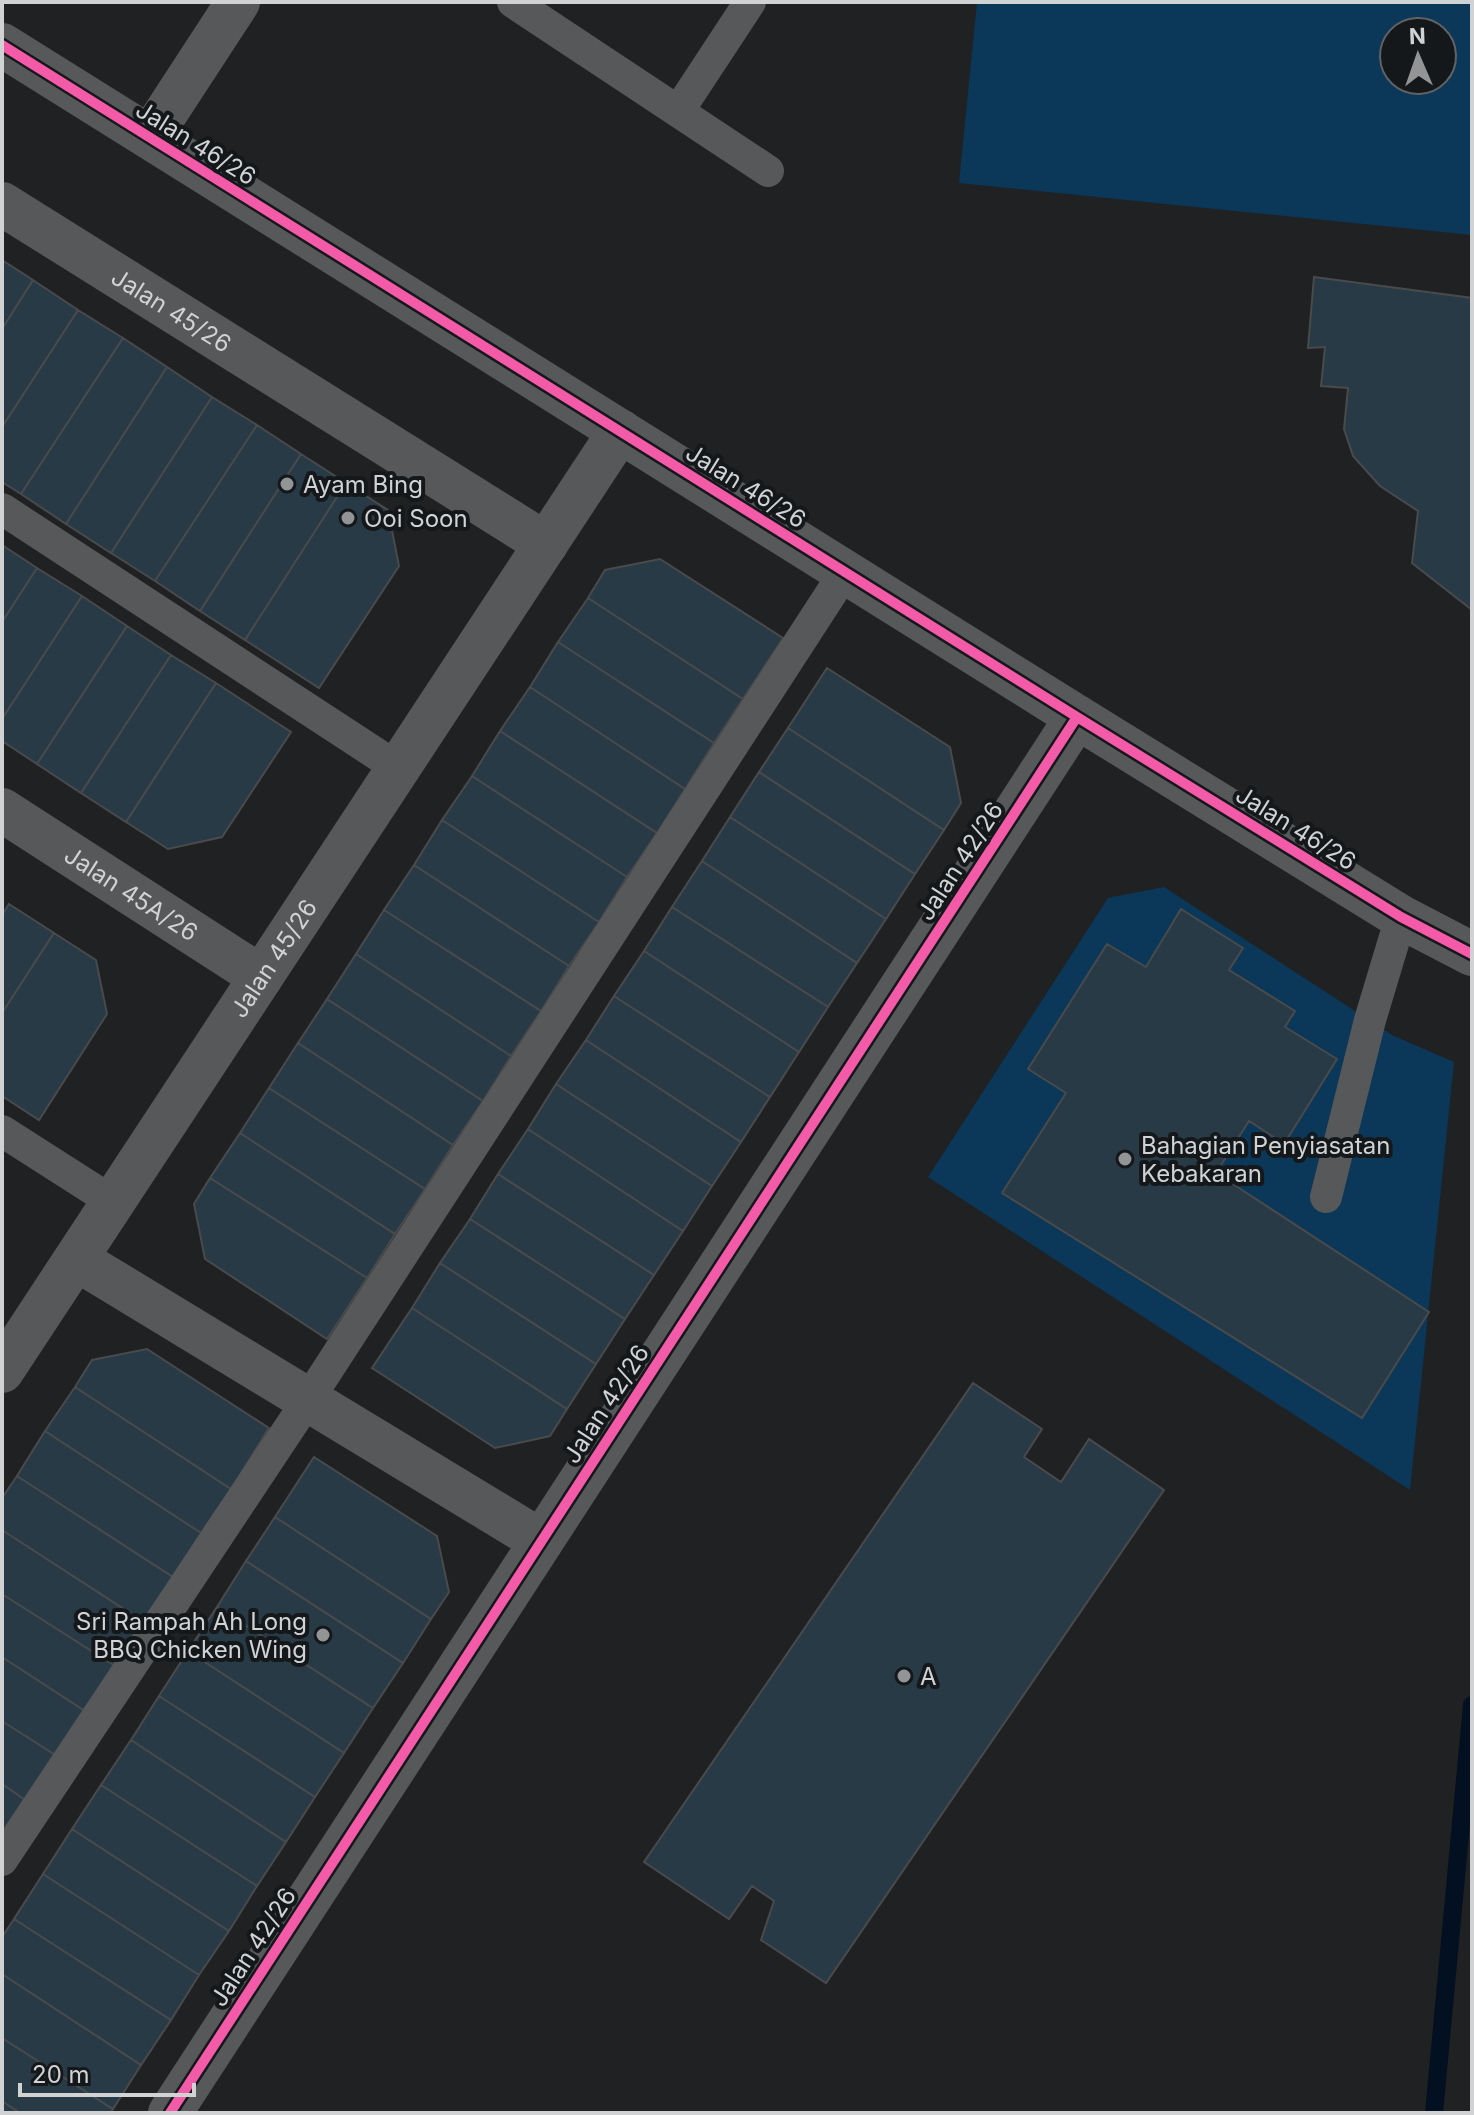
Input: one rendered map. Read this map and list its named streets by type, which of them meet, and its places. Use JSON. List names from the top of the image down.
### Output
{
  "streets": {
    "street": [
      "Jalan 46/26",
      "Jalan 45/26",
      "Jalan 42/26",
      "Jalan 45A/26"
    ]
  },
  "crossings": [
    ["Jalan 46/26", "Jalan 45/26"],
    ["Jalan 46/26", "Jalan 42/26"],
    ["Jalan 45/26", "Jalan 45A/26"]
  ],
  "places": [
    "Ayam Bing",
    "Ooi Soon",
    "Bahagian Penyiasatan Kebakaran",
    "Sri Rampah Ah Long BBQ Chicken Wing",
    "A"
  ],
  "scale_bar": "20 m",
  "north": "top"
}
